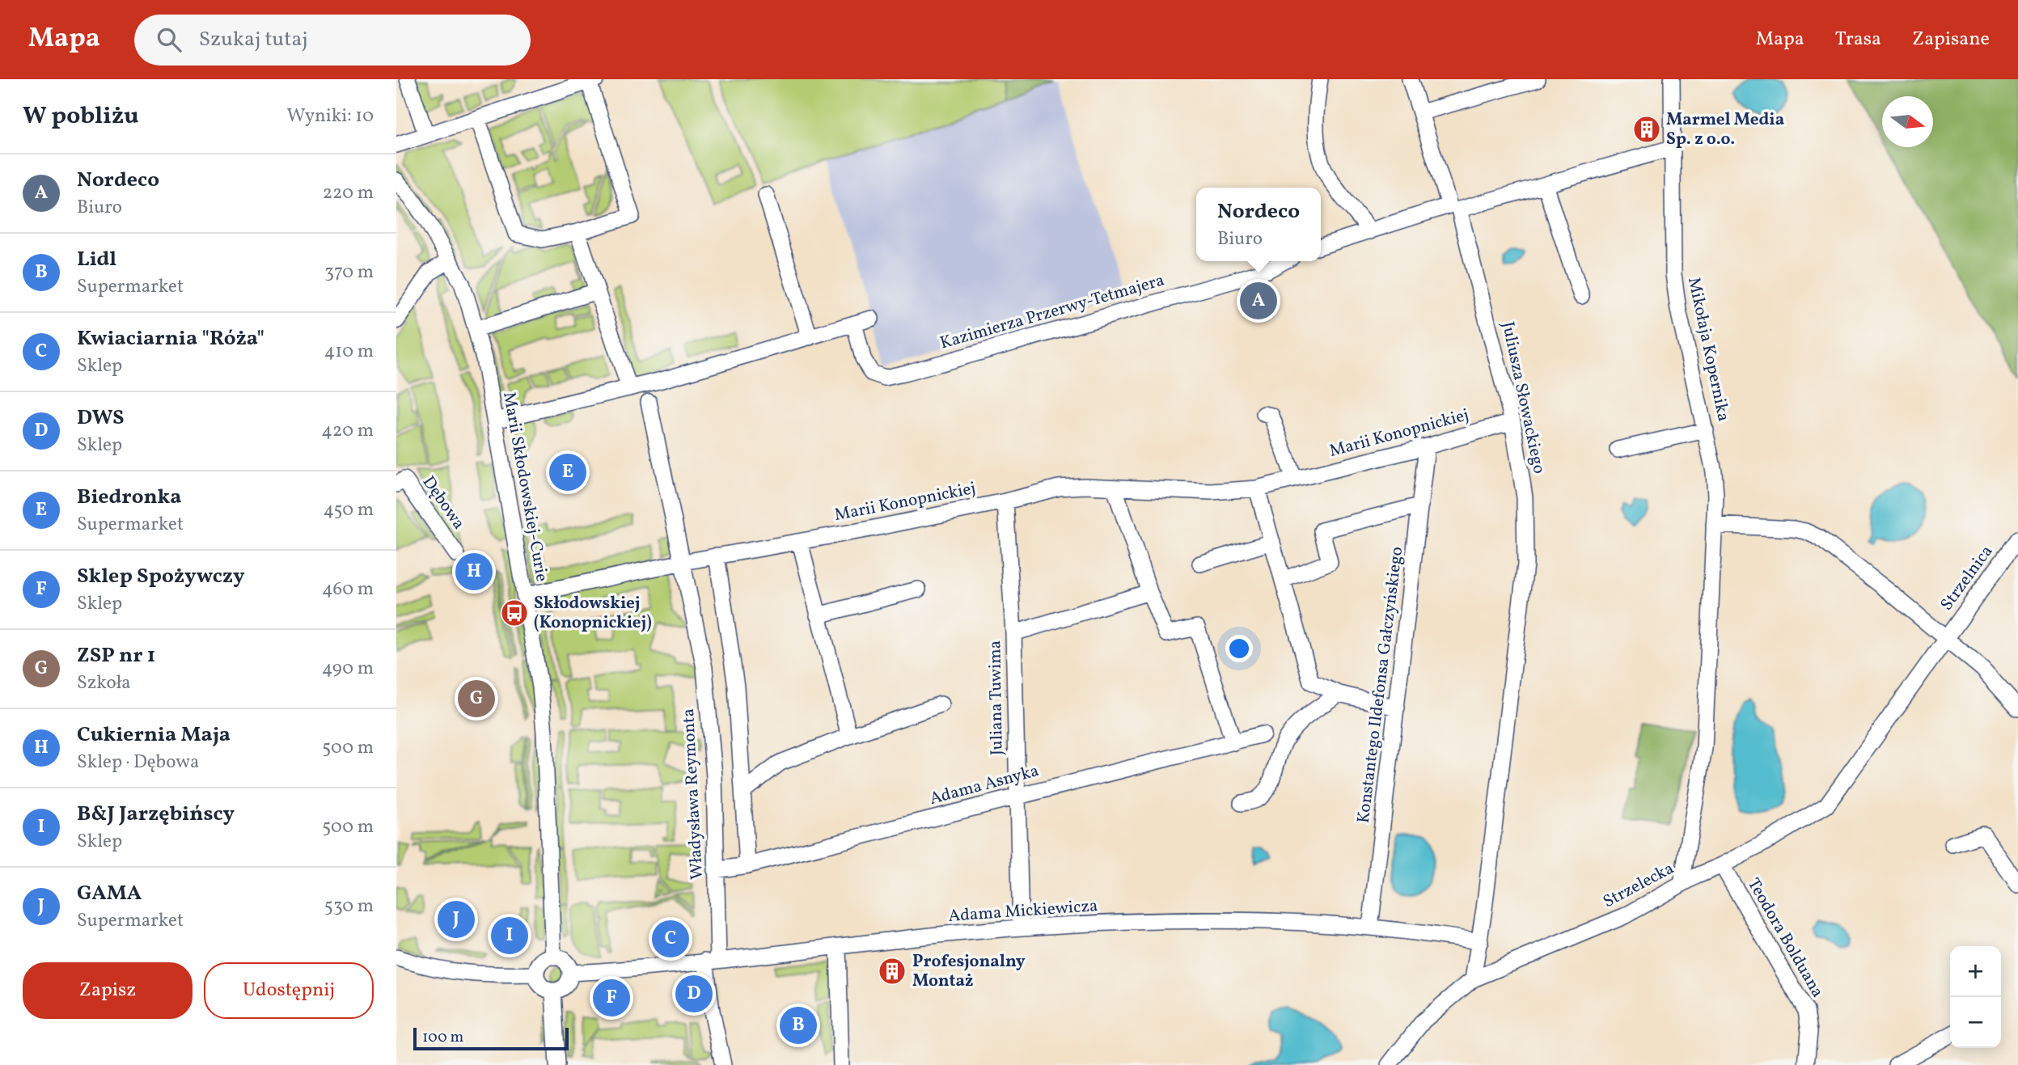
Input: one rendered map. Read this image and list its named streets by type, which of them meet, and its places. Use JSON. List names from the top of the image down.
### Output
{
  "streets": {
    "street": [
      "Kazimierza Przerwy-Tetmajera",
      "Mikołaja Kopernika",
      "Juliusza Słowackiego",
      "Marii Konopnickiej",
      "Marii Skłodowskiej-Curie",
      "Dębowa",
      "Strzelnica",
      "Konstantego Ildefonsa Gałczyńskiego",
      "Juliana Tuwima",
      "Adama Asnyka",
      "Władysława Reymonta",
      "Strzelecka",
      "Adama Mickiewicza",
      "Teodora Bolduana"
    ]
  },
  "crossings": [
    ["Mikołaja Kopernika", "Strzelecka"],
    ["Juliusza Słowackiego", "Marii Konopnickiej"],
    ["Juliusza Słowackiego", "Strzelecka"],
    ["Juliusza Słowackiego", "Adama Mickiewicza"],
    ["Marii Konopnickiej", "Marii Skłodowskiej-Curie"],
    ["Marii Konopnickiej", "Konstantego Ildefonsa Gałczyńskiego"],
    ["Marii Konopnickiej", "Juliana Tuwima"],
    ["Marii Konopnickiej", "Władysława Reymonta"],
    ["Marii Skłodowskiej-Curie", "Adama Mickiewicza"],
    ["Strzelnica", "Strzelecka"],
    ["Konstantego Ildefonsa Gałczyńskiego", "Adama Mickiewicza"],
    ["Juliana Tuwima", "Adama Asnyka"],
    ["Juliana Tuwima", "Adama Mickiewicza"],
    ["Adama Asnyka", "Władysława Reymonta"],
    ["Władysława Reymonta", "Adama Mickiewicza"],
    ["Strzelecka", "Teodora Bolduana"]
  ],
  "places": {
    "building": ["Marmel Media Sp. z o.o.", "Profesjonalny Montaż"],
    "bus stop": ["Skłodowskiej (Konopnickiej)"]
  },
  "scale_bar": "100 m",
  "north": "right",
  "page": {
    "header": "Mapa",
    "search": "Szukaj tutaj",
    "nav": ["Mapa", "Trasa", "Zapisane"],
    "heading": ["W pobliżu", "Wyniki: 10"],
    "list": [
      {
        "mark": "A",
        "name": "Nordeco",
        "note": "Biuro",
        "value": "220 m"
      },
      {
        "mark": "B",
        "name": "Lidl",
        "note": "Supermarket",
        "value": "370 m"
      },
      {
        "mark": "C",
        "name": "Kwiaciarnia \"Róża\"",
        "note": "Sklep",
        "value": "410 m"
      },
      {
        "mark": "D",
        "name": "DWS",
        "note": "Sklep",
        "value": "420 m"
      },
      {
        "mark": "E",
        "name": "Biedronka",
        "note": "Supermarket",
        "value": "450 m"
      },
      {
        "mark": "F",
        "name": "Sklep Spożywczy",
        "note": "Sklep",
        "value": "460 m"
      },
      {
        "mark": "G",
        "name": "ZSP nr 1",
        "note": "Szkoła",
        "value": "490 m"
      },
      {
        "mark": "H",
        "name": "Cukiernia Maja",
        "note": "Sklep · Dębowa",
        "value": "500 m"
      },
      {
        "mark": "I",
        "name": "B&J Jarzębińscy",
        "note": "Sklep",
        "value": "500 m"
      },
      {
        "mark": "J",
        "name": "GAMA",
        "note": "Supermarket",
        "value": "530 m"
      }
    ],
    "popup": ["Nordeco", "Biuro"],
    "pins": [
      "A",
      "E",
      "H",
      "G",
      "J",
      "I",
      "C",
      "D",
      "F",
      "B"
    ],
    "buttons": ["Zapisz", "Udostępnij"],
    "map_buttons": ["+", "−"],
    "scale": "100 m"
  }
}
